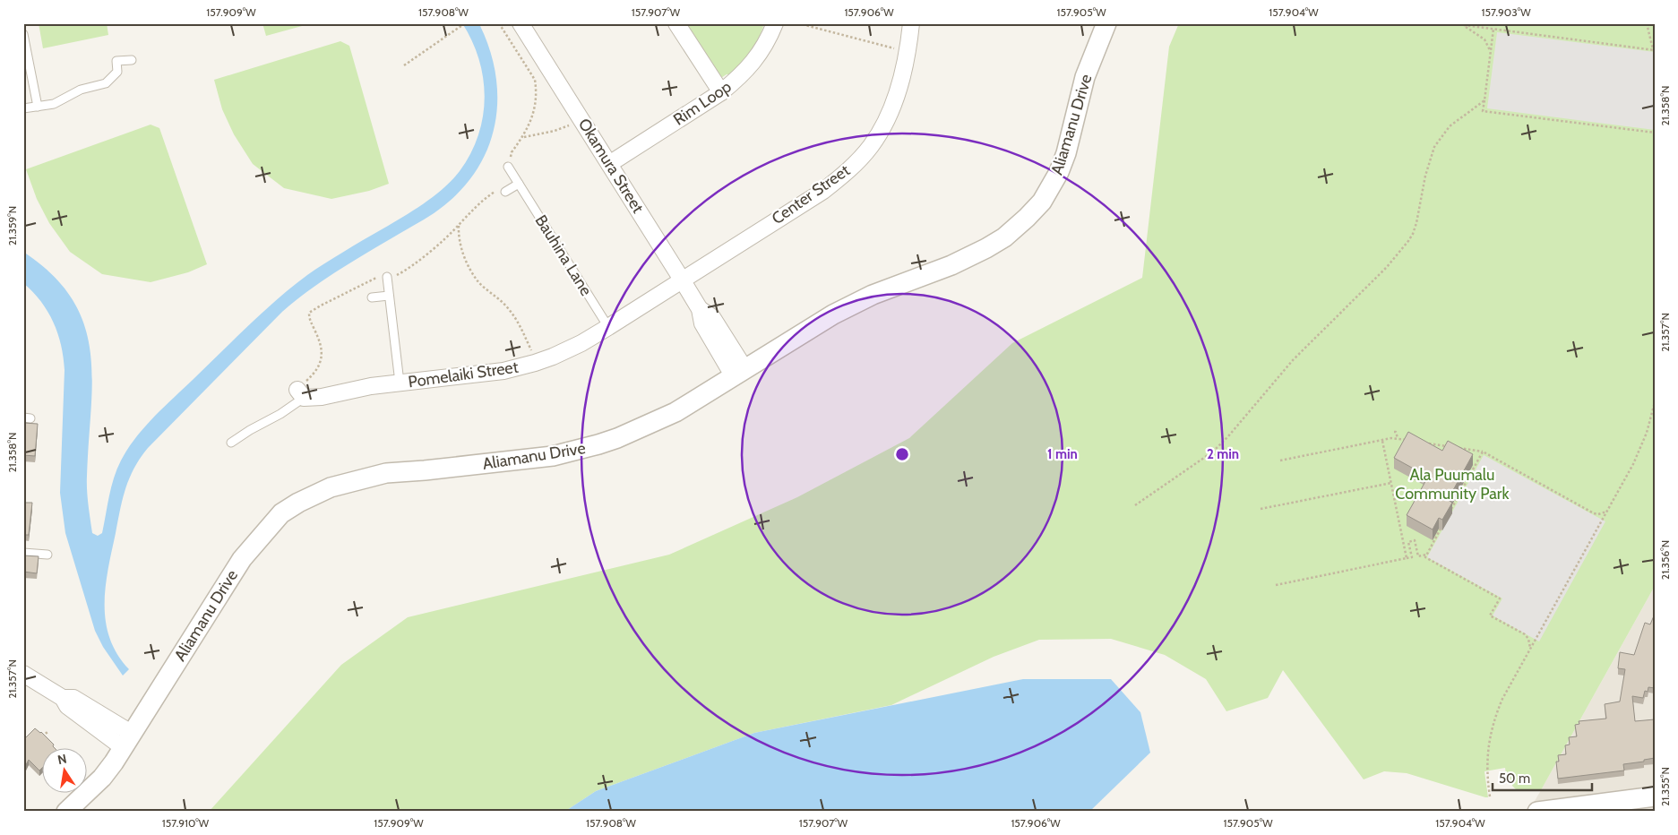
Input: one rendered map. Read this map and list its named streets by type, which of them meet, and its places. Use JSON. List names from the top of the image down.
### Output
{
  "streets": {
    "street": [
      "Rim Loop",
      "Aliamanu Drive",
      "Okamura Street",
      "Center Street",
      "Pomelaiki Street"
    ],
    "lane": ["Bauhina Lane"]
  },
  "crossings": [
    ["Rim Loop", "Okamura Street"],
    ["Aliamanu Drive", "Okamura Street"],
    ["Okamura Street", "Center Street"],
    ["Okamura Street", "Pomelaiki Street"],
    ["Center Street", "Pomelaiki Street"],
    ["Bauhina Lane", "Pomelaiki Street"]
  ],
  "parks": ["Ala Puumalu Community Park"],
  "scale_bar": "50 m",
  "north": "top",
  "coordinates": [
    "157.909°W",
    "157.908°W",
    "157.907°W",
    "157.906°W",
    "157.905°W",
    "157.904°W",
    "157.903°W",
    "21.358°N",
    "21.359°N",
    "21.357°N",
    "21.356°N",
    "21.355°N",
    "157.910°W"
  ],
  "rings": ["1 min", "2 min"]
}
